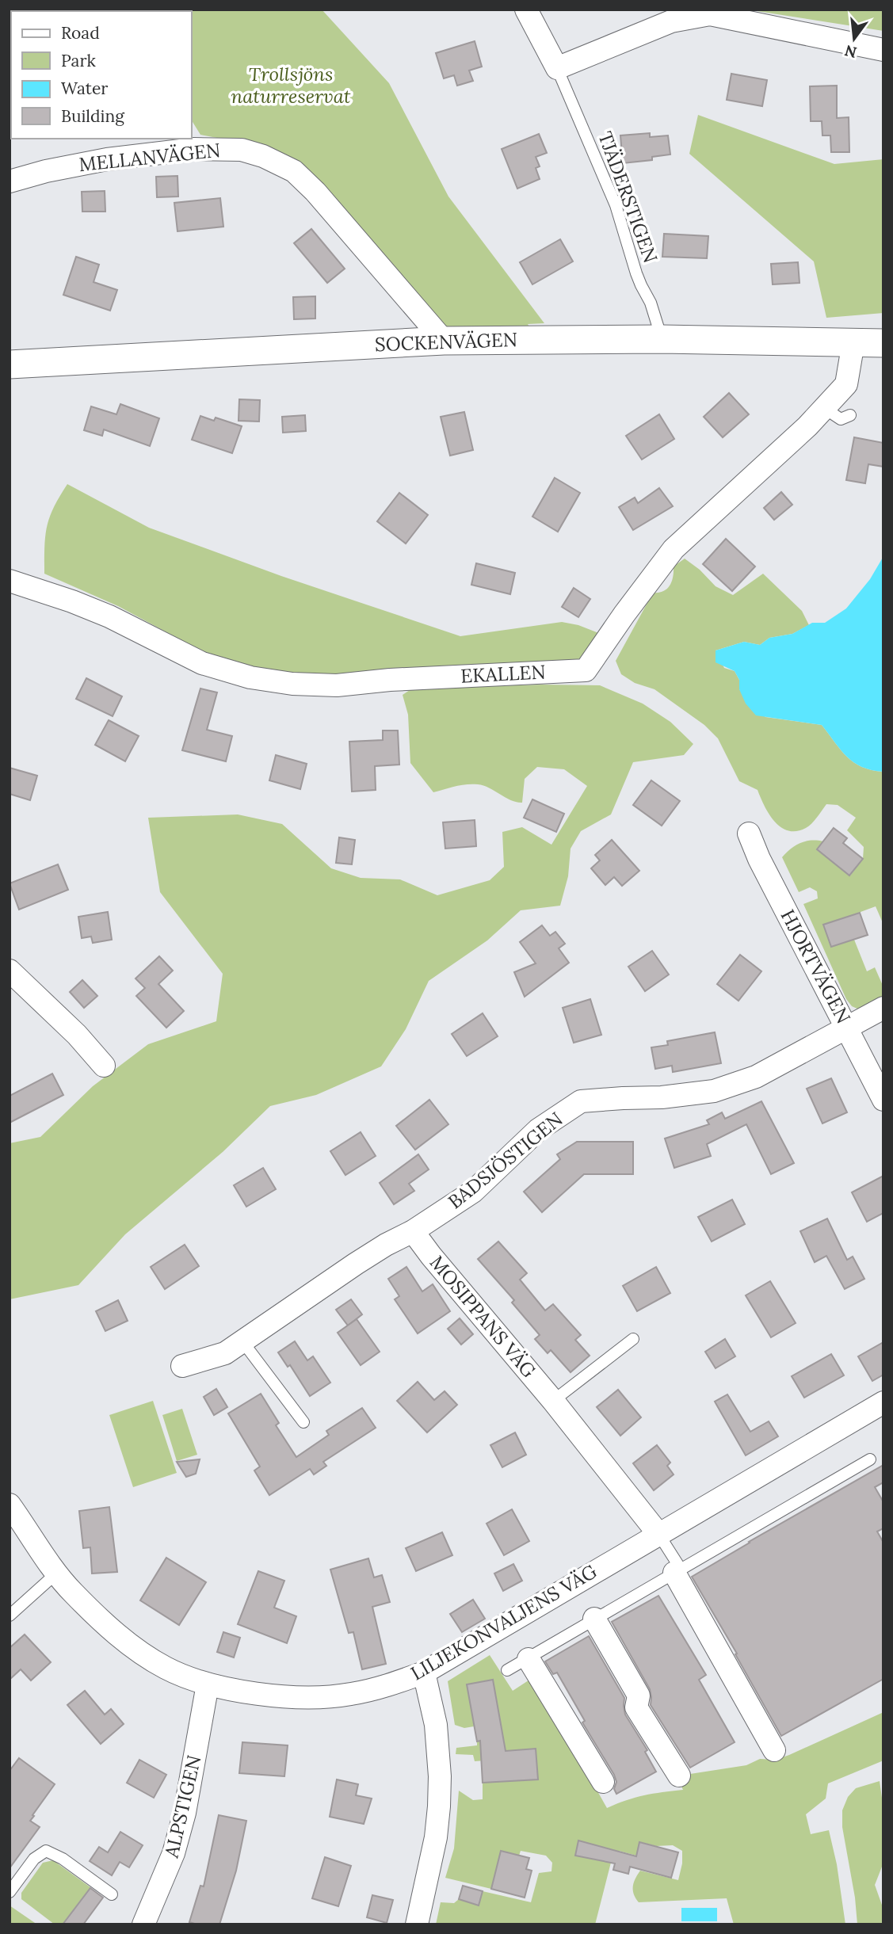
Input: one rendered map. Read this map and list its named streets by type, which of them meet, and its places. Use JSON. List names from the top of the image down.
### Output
{
  "streets": {
    "street": [
      "MELLANVÄGEN",
      "SOCKENVÄGEN",
      "EKALLEN",
      "HJORTVÄGEN",
      "BADSJÖSTIGEN",
      "MOSIPPANS VÄG",
      "LILJEKONVALJENS VÄG",
      "ALPSTIGEN"
    ],
    "lane": ["TJÄDERSTIGEN"]
  },
  "crossings": [
    ["MELLANVÄGEN", "SOCKENVÄGEN"],
    ["TJÄDERSTIGEN", "SOCKENVÄGEN"],
    ["SOCKENVÄGEN", "EKALLEN"],
    ["HJORTVÄGEN", "BADSJÖSTIGEN"],
    ["BADSJÖSTIGEN", "MOSIPPANS VÄG"],
    ["MOSIPPANS VÄG", "LILJEKONVALJENS VÄG"],
    ["LILJEKONVALJENS VÄG", "ALPSTIGEN"]
  ],
  "parks": ["Trollsjöns naturreservat"],
  "legend": [
    "Road",
    "Park",
    "Water",
    "Building"
  ],
  "north": "bottom"
}
